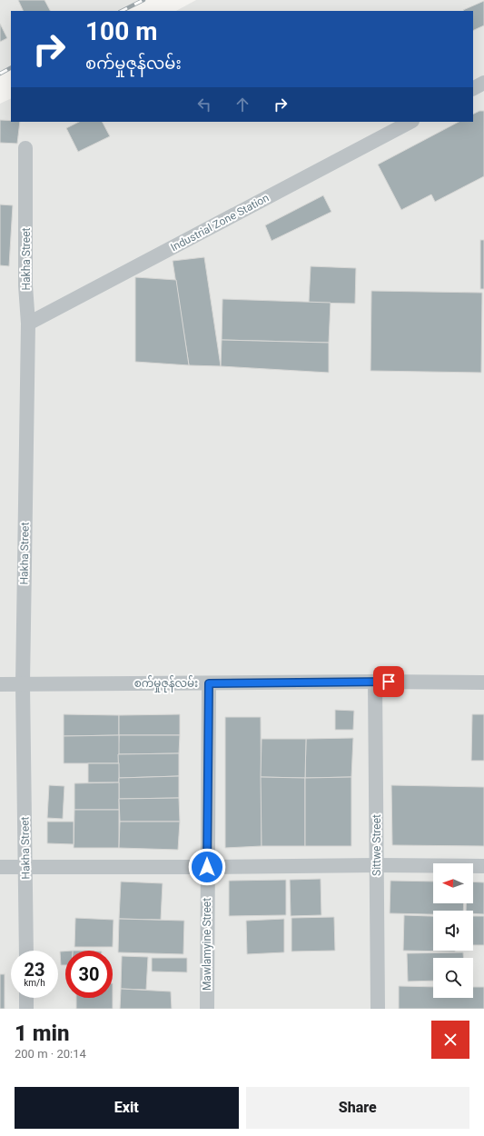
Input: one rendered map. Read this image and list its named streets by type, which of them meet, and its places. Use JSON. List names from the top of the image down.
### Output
{
  "streets": {
    "street": [
      "Industrial Zone Station",
      "Hakha Street",
      "စက်မှုဇုန်လမ်း",
      "Sittwe Street",
      "Mawlamyine Street"
    ]
  },
  "crossings": [
    ["Industrial Zone Station", "Hakha Street"],
    ["Hakha Street", "စက်မှုဇုန်လမ်း"],
    ["စက်မှုဇုန်လမ်း", "Sittwe Street"],
    ["စက်မှုဇုန်လမ်း", "Mawlamyine Street"]
  ],
  "north": "left",
  "page": {
    "turn": ["100 m", "စက်မှုဇုန်လမ်း"],
    "speed": "23 km/h",
    "limit": "30",
    "heading": ["1 min", "200 m · 20:14"],
    "buttons": ["Exit", "Share"]
  }
}
